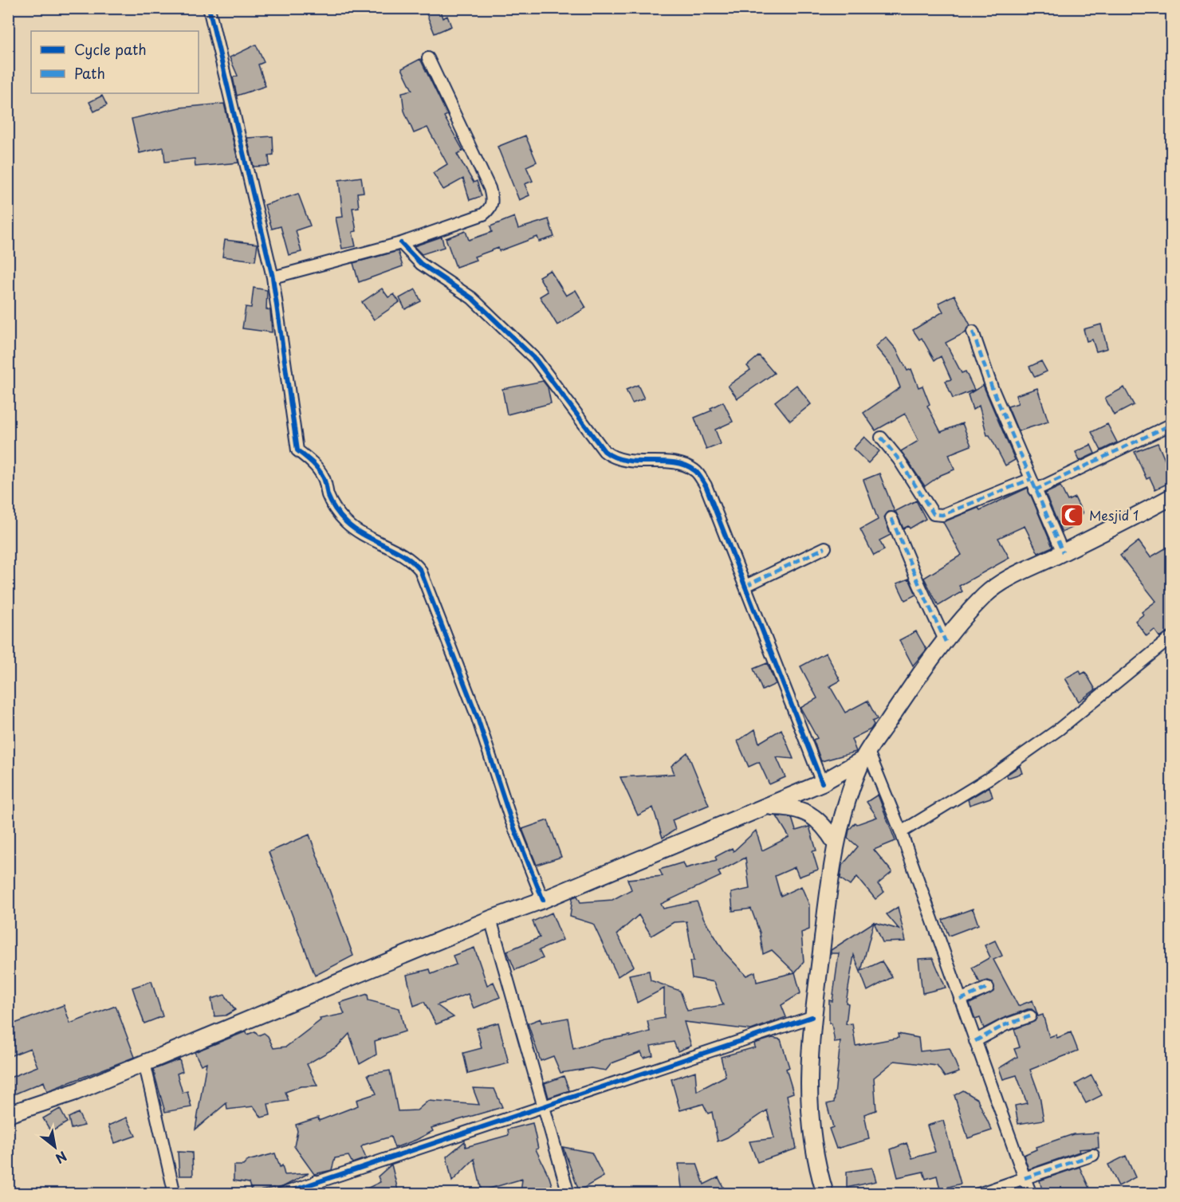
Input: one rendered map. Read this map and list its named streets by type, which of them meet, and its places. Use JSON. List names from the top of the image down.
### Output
{
  "places": {
    "mosque": ["Mesjid 1"]
  },
  "legend": ["Cycle path", "Path"],
  "north": "bottom right"
}
